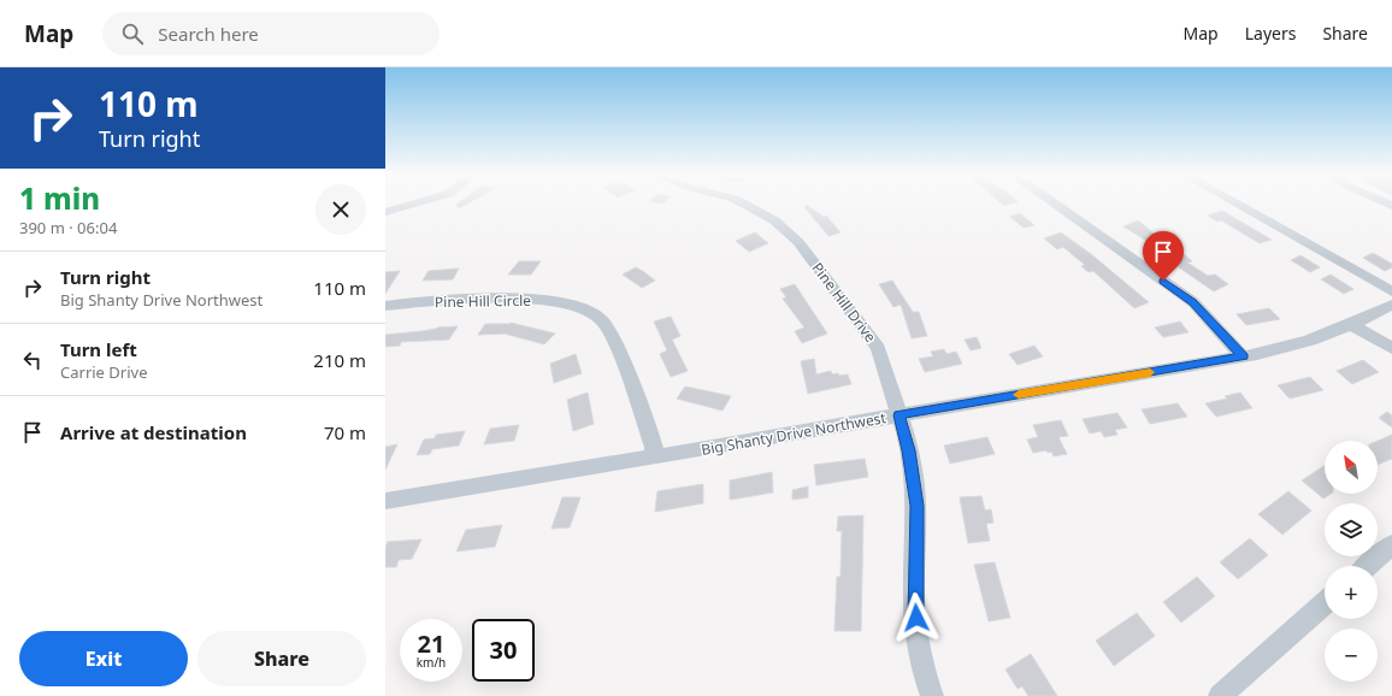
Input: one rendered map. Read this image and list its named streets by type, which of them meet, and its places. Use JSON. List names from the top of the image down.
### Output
{
  "streets": {
    "street": ["Pine Hill Circle", "Pine Hill Drive", "Big Shanty Drive Northwest"]
  },
  "crossings": [
    ["Pine Hill Circle", "Big Shanty Drive Northwest"],
    ["Pine Hill Drive", "Big Shanty Drive Northwest"]
  ],
  "north": "top left",
  "page": {
    "header": "Map",
    "search": "Search here",
    "nav": ["Map", "Layers", "Share"],
    "turn": ["110 m", "Turn right"],
    "heading": ["1 min", "390 m · 06:04"],
    "list": [
      {
        "name": "Turn right",
        "note": "Big Shanty Drive Northwest",
        "value": "110 m"
      },
      {
        "name": "Turn left",
        "note": "Carrie Drive",
        "value": "210 m"
      },
      {
        "name": "Arrive at destination",
        "value": "70 m"
      }
    ],
    "map_buttons": ["+", "−"],
    "speed": "21 km/h",
    "limit": "30",
    "buttons": ["Exit", "Share"]
  }
}
